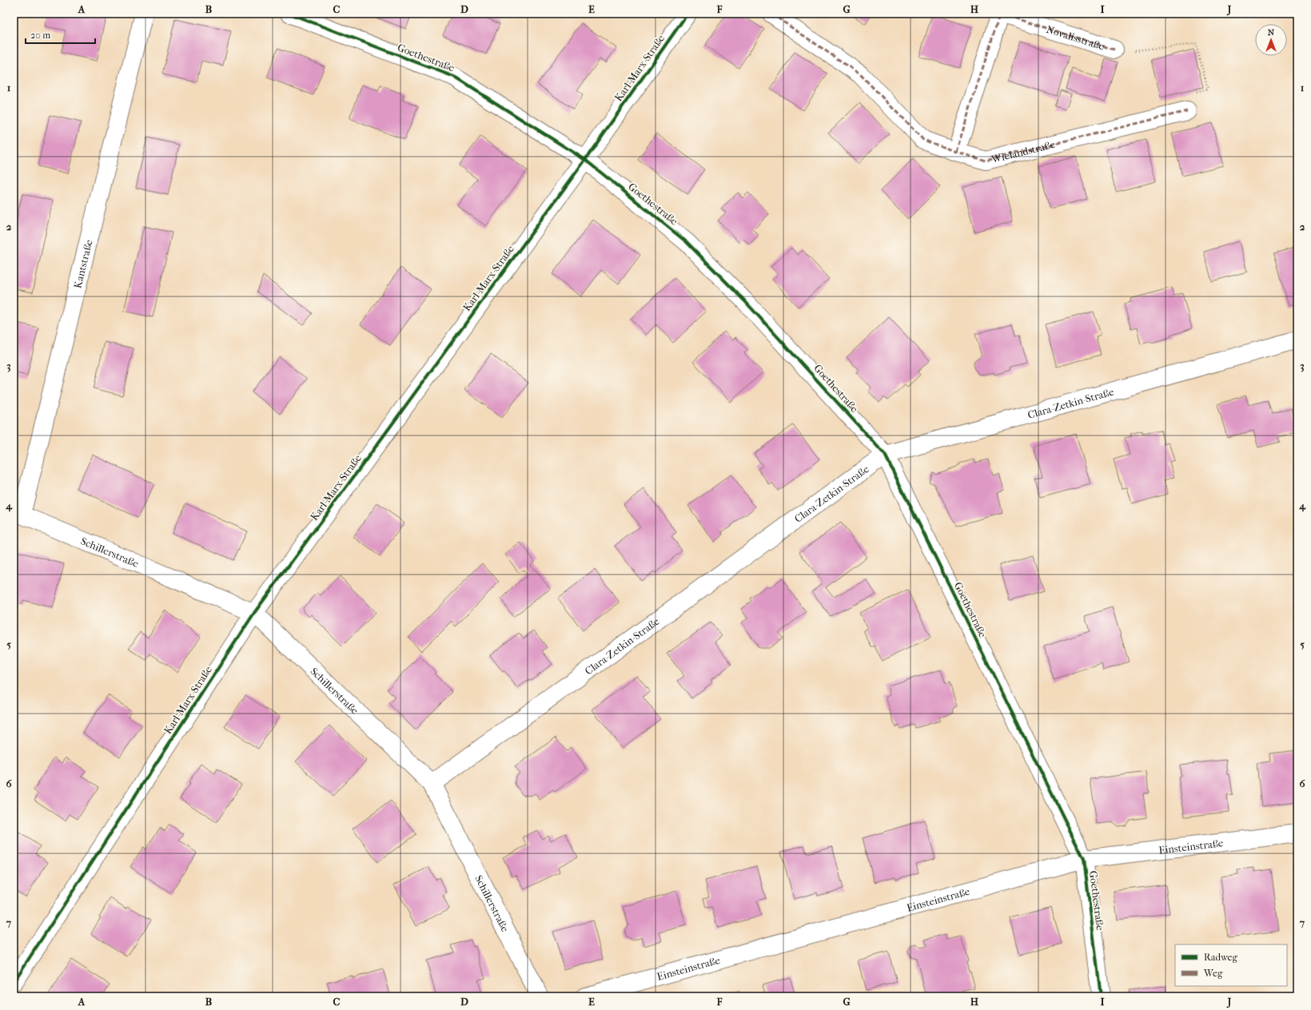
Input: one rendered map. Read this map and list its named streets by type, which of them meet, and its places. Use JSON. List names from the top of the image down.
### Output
{
  "streets": {
    "street": [
      "Novalisstraße",
      "Goethestraße",
      "Karl-Marx-Straße",
      "Wielandstraße",
      "Kantstraße",
      "Clara-Zetkin-Straße",
      "Schillerstraße",
      "Einsteinstraße"
    ]
  },
  "crossings": [
    ["Goethestraße", "Karl-Marx-Straße"],
    ["Goethestraße", "Clara-Zetkin-Straße"],
    ["Goethestraße", "Einsteinstraße"],
    ["Karl-Marx-Straße", "Schillerstraße"],
    ["Kantstraße", "Schillerstraße"],
    ["Clara-Zetkin-Straße", "Schillerstraße"]
  ],
  "legend": ["Radweg", "Weg"],
  "scale_bar": "20 m",
  "north": "top",
  "grid": {
    "columns": [
      "A",
      "B",
      "C",
      "D",
      "E",
      "F",
      "G",
      "H",
      "I",
      "J"
    ],
    "rows": [
      "1",
      "2",
      "3",
      "4",
      "5",
      "6",
      "7"
    ]
  }
}
